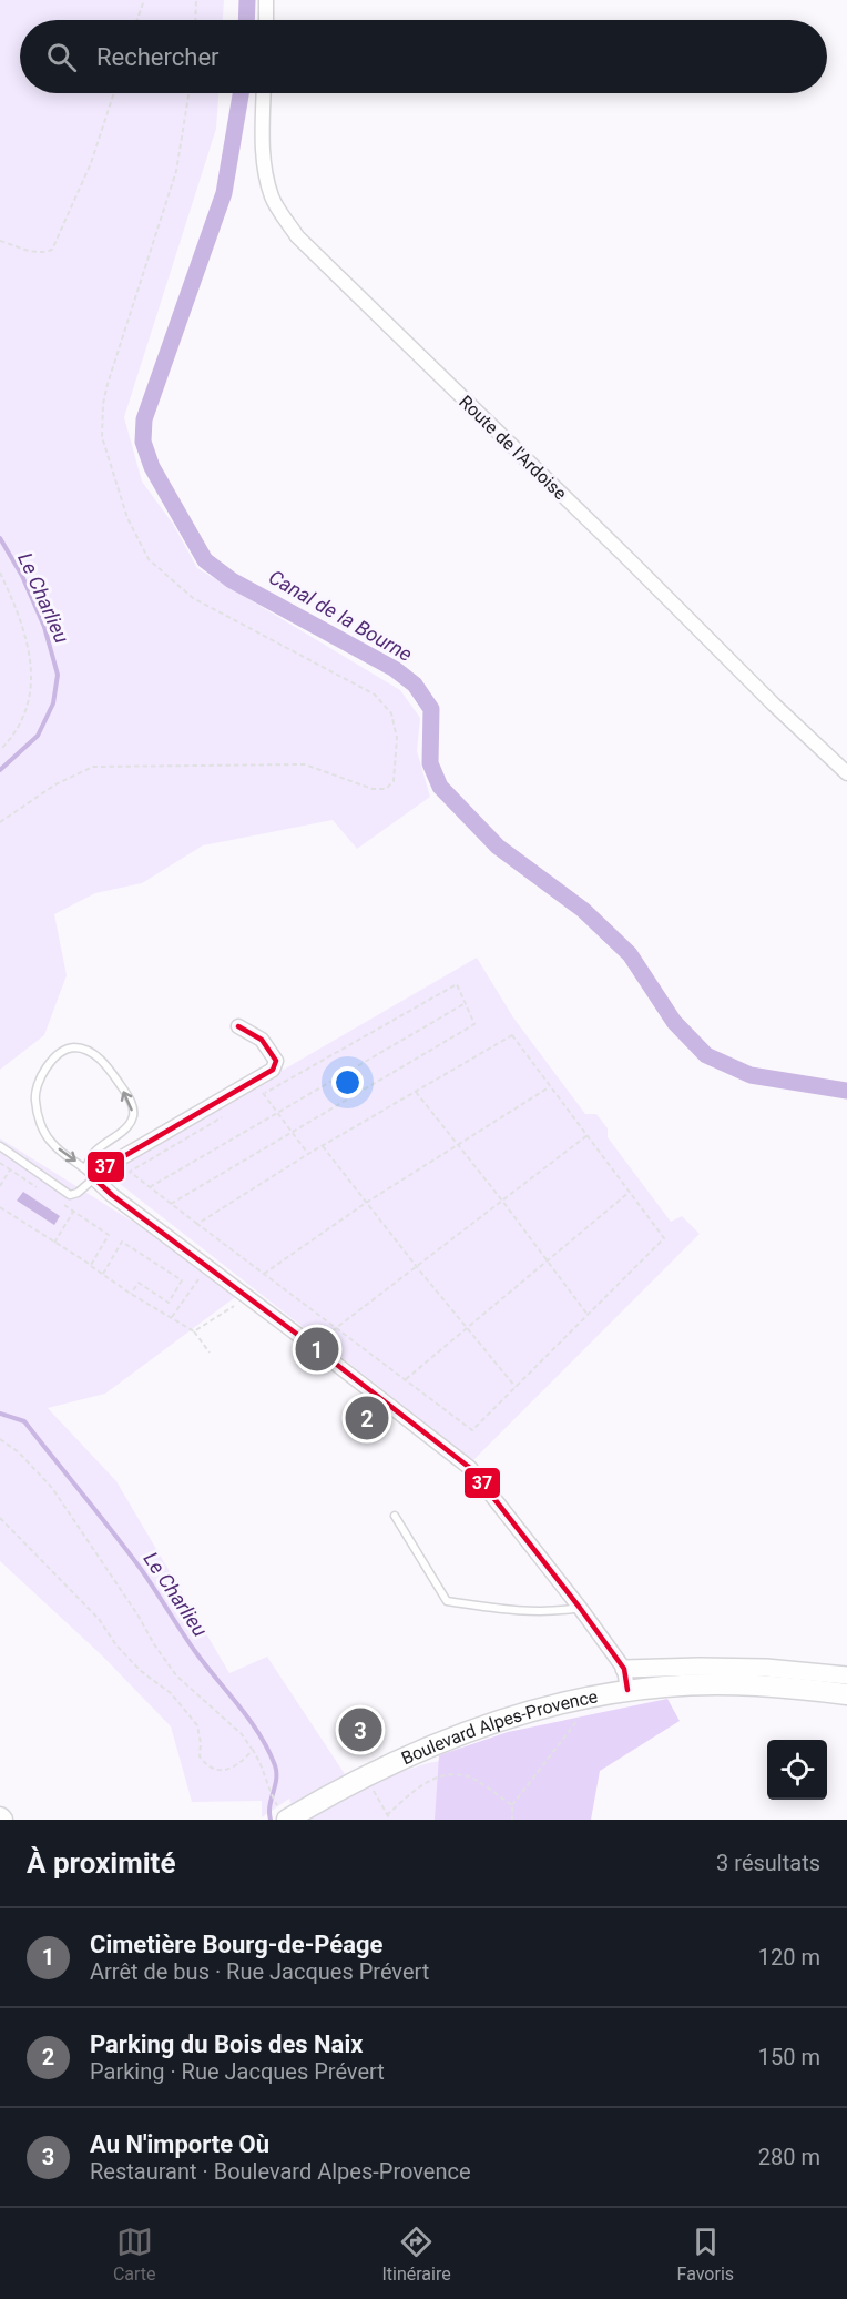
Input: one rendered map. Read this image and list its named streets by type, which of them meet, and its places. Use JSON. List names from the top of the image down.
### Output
{
  "streets": {
    "main road": ["Boulevard Alpes-Provence"],
    "street": ["Route de l'Ardoise"]
  },
  "water": ["Le Charlieu", "Canal de la Bourne"],
  "lines": ["transit line 37"],
  "page": {
    "search": "Rechercher",
    "pins": ["1", "2", "3"],
    "heading": ["À proximité", "3 résultats"],
    "list": [
      {
        "mark": "1",
        "name": "Cimetière Bourg-de-Péage",
        "note": "Arrêt de bus · Rue Jacques Prévert",
        "value": "120 m"
      },
      {
        "mark": "2",
        "name": "Parking du Bois des Naix",
        "note": "Parking · Rue Jacques Prévert",
        "value": "150 m"
      },
      {
        "mark": "3",
        "name": "Au N'importe Où",
        "note": "Restaurant · Boulevard Alpes-Provence",
        "value": "280 m"
      }
    ],
    "nav": ["Carte", "Itinéraire", "Favoris"]
  }
}
